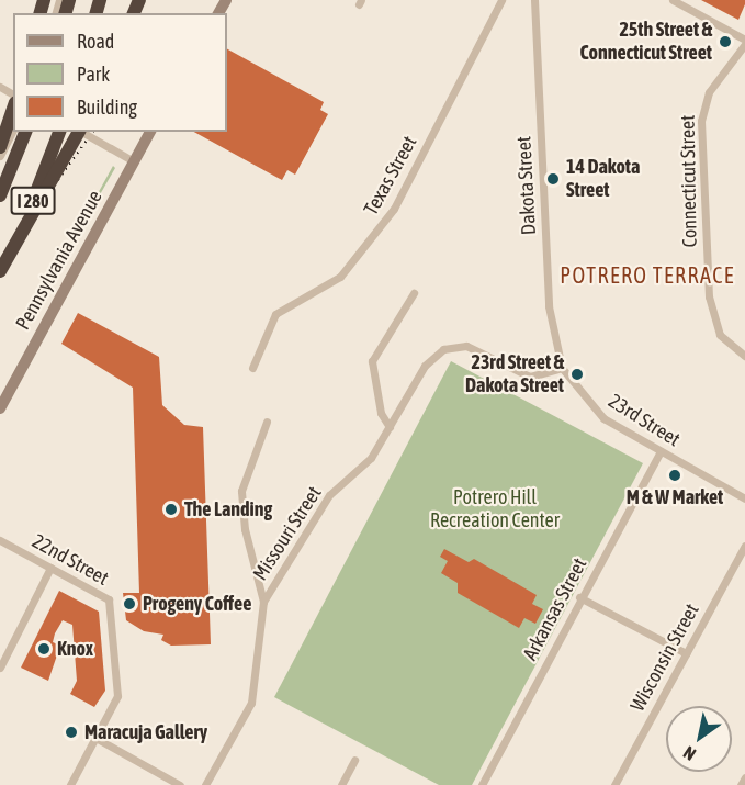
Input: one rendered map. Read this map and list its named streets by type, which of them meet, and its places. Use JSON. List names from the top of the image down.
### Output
{
  "streets": {
    "highway": ["I 280"],
    "main road": ["Pennsylvania Avenue"],
    "street": [
      "Texas Street",
      "Connecticut Street",
      "Dakota Street",
      "23rd Street",
      "Missouri Street",
      "22nd Street",
      "Arkansas Street",
      "Wisconsin Street"
    ]
  },
  "crossings": [
    ["Dakota Street", "23rd Street"],
    ["Dakota Street", "Missouri Street"],
    ["23rd Street", "Missouri Street"],
    ["23rd Street", "Arkansas Street"]
  ],
  "districts": ["POTRERO TERRACE"],
  "parks": ["Potrero Hill Recreation Center"],
  "places": [
    "25th Street & Connecticut Street",
    "14 Dakota Street",
    "23rd Street & Dakota Street",
    "M & W Market",
    "The Landing",
    "Progeny Coffee",
    "Knox",
    "Maracuja Gallery"
  ],
  "legend": ["Road", "Park", "Building"],
  "north": "bottom left"
}
